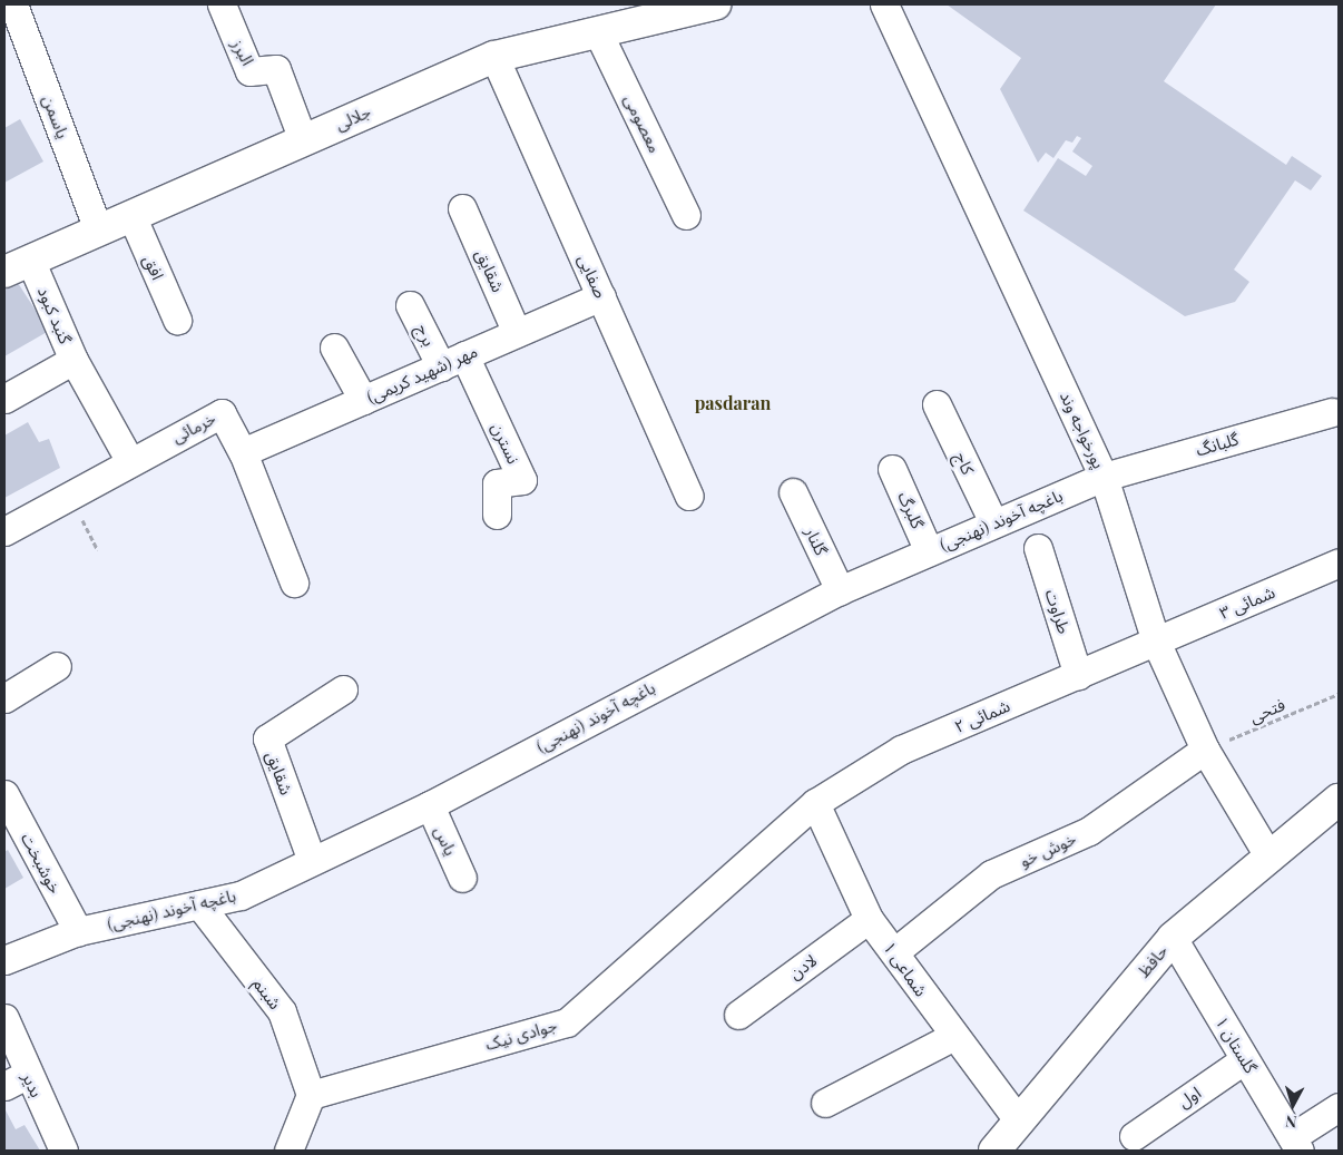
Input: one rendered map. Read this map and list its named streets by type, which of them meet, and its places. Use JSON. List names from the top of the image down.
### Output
{
  "streets": {
    "street": [
      "البرز",
      "یاسمن",
      "جلالی",
      "معصومی",
      "افق",
      "شقایق",
      "صفایی",
      "گنبد کبود",
      "برج",
      "مهر (شهید کریمی)",
      "خرمائی",
      "پورخواجه وند",
      "نسترن",
      "گلبانگ",
      "کاج",
      "گلبرگ",
      "باغچه آخوند (نهنجی)",
      "گلنار",
      "شمائی ۳",
      "طراوت",
      "شمائی ۲",
      "یاس",
      "خوش خو",
      "خوشبخت",
      "حافظ",
      "لادن",
      "شماعی ۱",
      "شبنم",
      "جوادی نیک",
      "گلستان ۱",
      "بدیر",
      "اول"
    ],
    "path": ["فتحی"]
  },
  "crossings": [
    ["البرز", "جلالی"],
    ["یاسمن", "جلالی"],
    ["جلالی", "معصومی"],
    ["جلالی", "افق"],
    ["جلالی", "صفایی"],
    ["جلالی", "گنبد کبود"],
    ["شقایق", "مهر (شهید کریمی)"],
    ["شقایق", "باغچه آخوند (نهنجی)"],
    ["صفایی", "مهر (شهید کریمی)"],
    ["برج", "مهر (شهید کریمی)"],
    ["برج", "نسترن"],
    ["مهر (شهید کریمی)", "خرمائی"],
    ["مهر (شهید کریمی)", "نسترن"],
    ["پورخواجه وند", "گلبانگ"],
    ["پورخواجه وند", "باغچه آخوند (نهنجی)"],
    ["پورخواجه وند", "شمائی ۳"],
    ["پورخواجه وند", "فتحی"],
    ["پورخواجه وند", "شمائی ۲"],
    ["پورخواجه وند", "خوش خو"],
    ["پورخواجه وند", "حافظ"],
    ["گلبانگ", "باغچه آخوند (نهنجی)"],
    ["کاج", "باغچه آخوند (نهنجی)"],
    ["گلبرگ", "باغچه آخوند (نهنجی)"],
    ["باغچه آخوند (نهنجی)", "گلنار"],
    ["باغچه آخوند (نهنجی)", "یاس"],
    ["باغچه آخوند (نهنجی)", "خوشبخت"],
    ["باغچه آخوند (نهنجی)", "شبنم"],
    ["شمائی ۳", "شمائی ۲"],
    ["طراوت", "شمائی ۲"],
    ["فتحی", "خوش خو"],
    ["شمائی ۲", "شماعی ۱"],
    ["شمائی ۲", "جوادی نیک"],
    ["خوش خو", "شماعی ۱"],
    ["حافظ", "شماعی ۱"],
    ["حافظ", "گلستان ۱"],
    ["لادن", "شماعی ۱"],
    ["شماعی ۱", "جوادی نیک"],
    ["شبنم", "جوادی نیک"],
    ["گلستان ۱", "اول"]
  ],
  "districts": ["pasdaran"],
  "north": "bottom"
}
